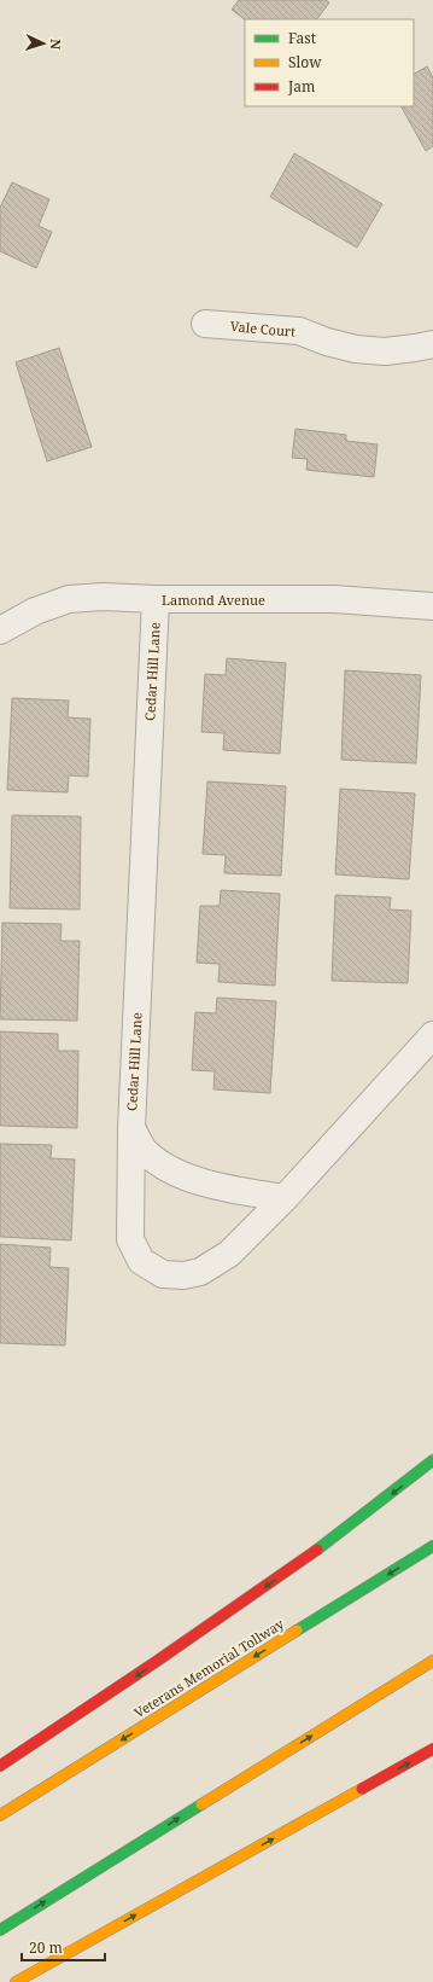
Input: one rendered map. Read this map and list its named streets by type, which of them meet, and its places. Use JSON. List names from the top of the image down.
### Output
{
  "streets": {
    "highway": ["Veterans Memorial Tollway"],
    "street": ["Vale Court", "Lamond Avenue", "Cedar Hill Lane"]
  },
  "crossings": [
    ["Lamond Avenue", "Cedar Hill Lane"]
  ],
  "legend": ["Fast", "Slow", "Jam"],
  "scale_bar": "20 m",
  "north": "right"
}
